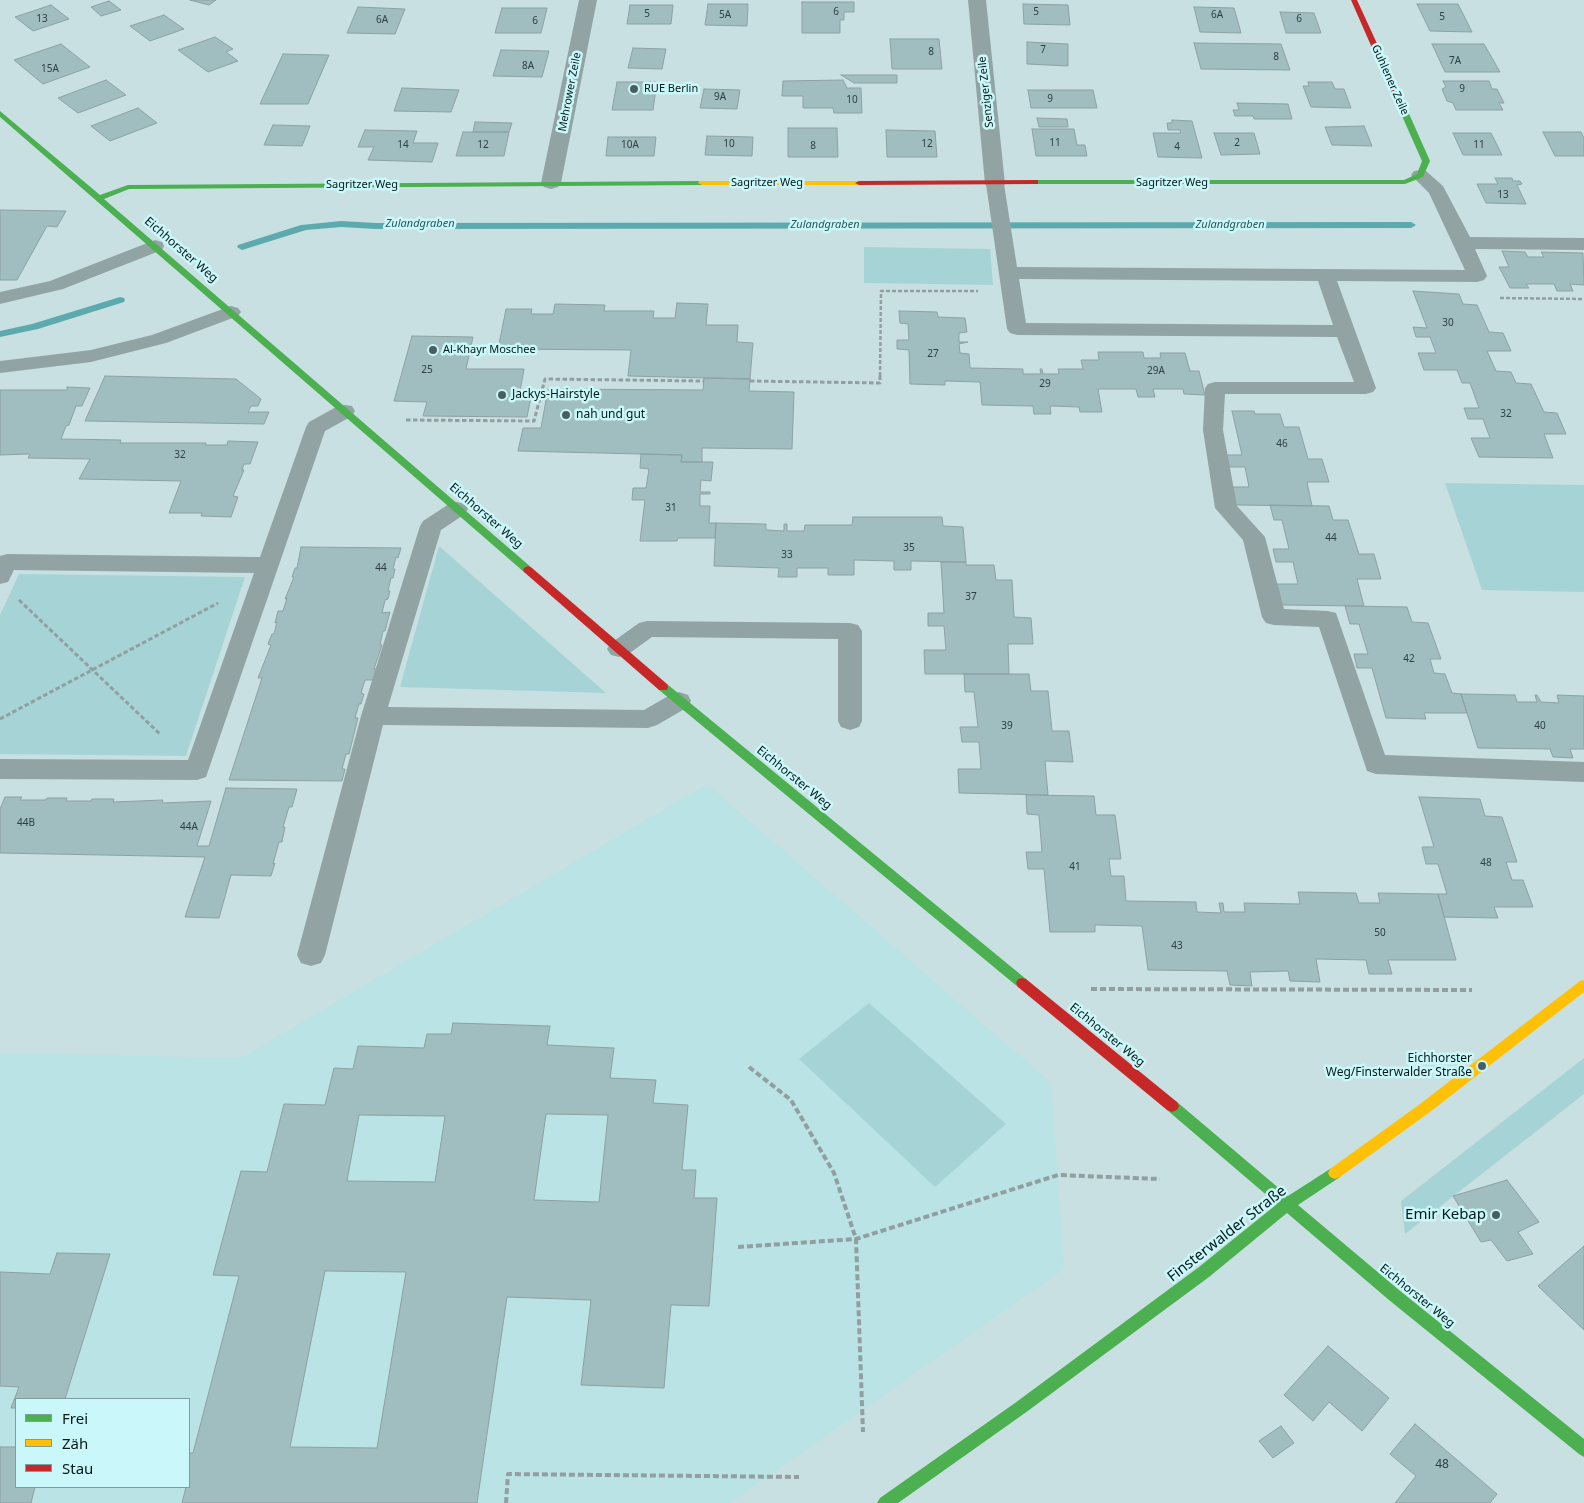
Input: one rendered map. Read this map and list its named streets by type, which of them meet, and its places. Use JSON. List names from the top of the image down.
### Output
{
  "streets": {
    "street": [
      "Guhlener Zeile",
      "Mehrower Zeile",
      "Senziger Zeile",
      "Sagritzer Weg",
      "Eichhorster Weg",
      "Finsterwalder Straße"
    ]
  },
  "crossings": [
    ["Guhlener Zeile", "Sagritzer Weg"],
    ["Mehrower Zeile", "Sagritzer Weg"],
    ["Senziger Zeile", "Sagritzer Weg"],
    ["Sagritzer Weg", "Eichhorster Weg"],
    ["Eichhorster Weg", "Finsterwalder Straße"]
  ],
  "water": ["Zulandgraben"],
  "places": [
    "RUE Berlin",
    "Al-Khayr Moschee",
    "Jackys-Hairstyle",
    "nah und gut",
    "Eichhorster Weg/Finsterwalder Straße",
    "Emir Kebap"
  ],
  "house_numbers": [
    "6",
    "5",
    "5",
    "5A",
    "6A",
    "5",
    "13",
    "6",
    "6A",
    "6",
    "7",
    "8",
    "8",
    "7A",
    "8A",
    "15A",
    "9",
    "9A",
    "9",
    "10",
    "11",
    "2",
    "10",
    "12",
    "14",
    "12",
    "10A",
    "11",
    "8",
    "4",
    "13",
    "30",
    "27",
    "25",
    "29A",
    "29",
    "32",
    "46",
    "32",
    "31",
    "44",
    "35",
    "33",
    "44",
    "37",
    "42",
    "39",
    "40",
    "44B",
    "44A",
    "48",
    "41",
    "50",
    "43",
    "48"
  ],
  "legend": ["Frei", "Zäh", "Stau"]
}
